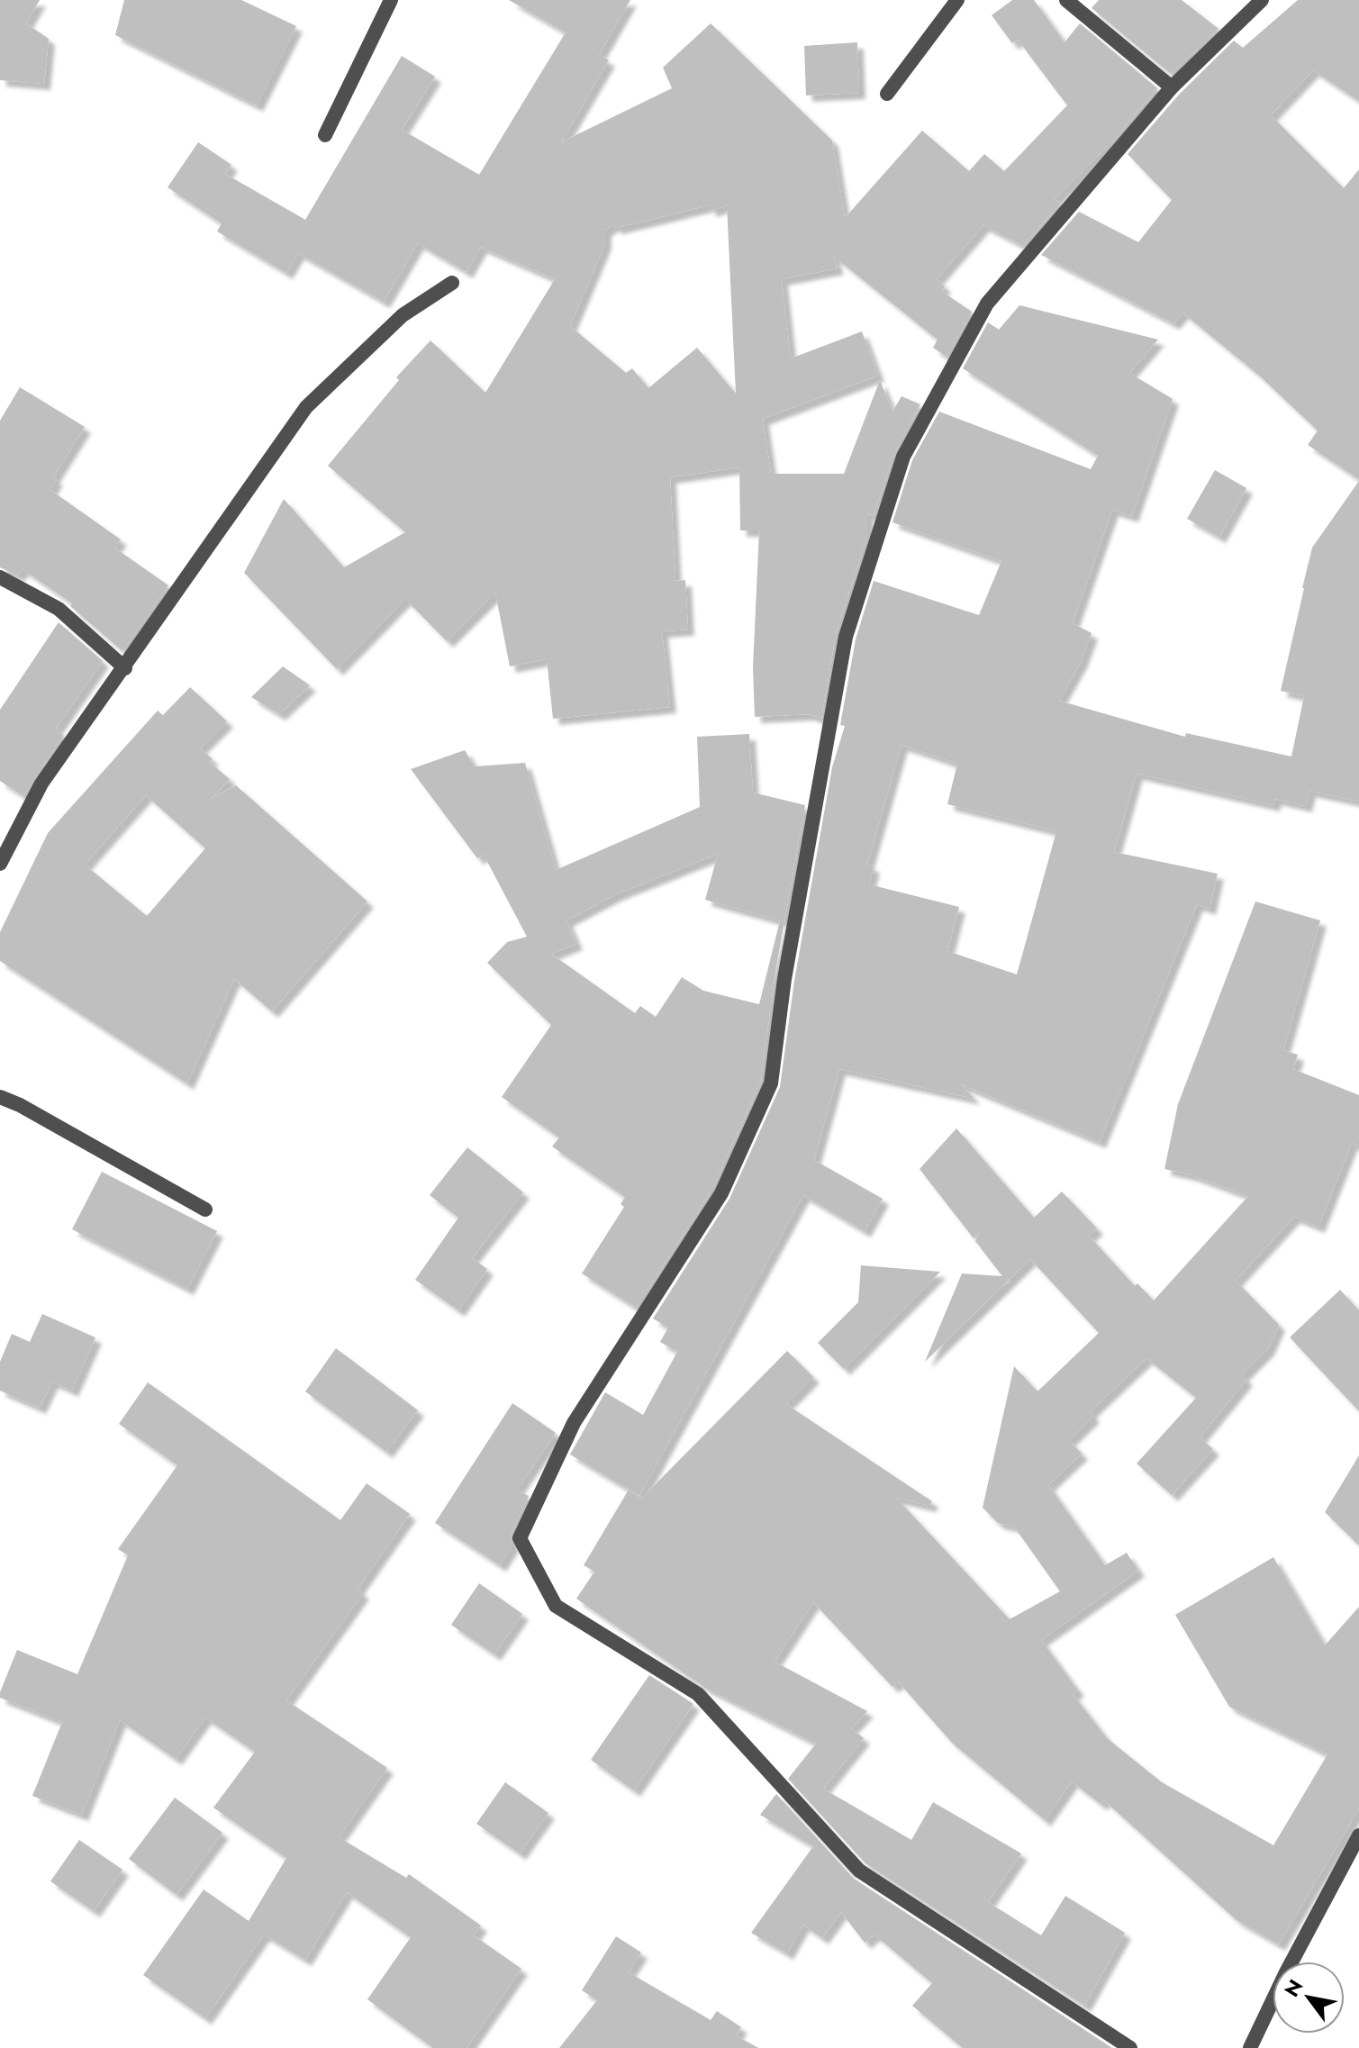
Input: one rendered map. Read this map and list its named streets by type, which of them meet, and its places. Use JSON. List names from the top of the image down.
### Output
{
  "north": "top left"
}
